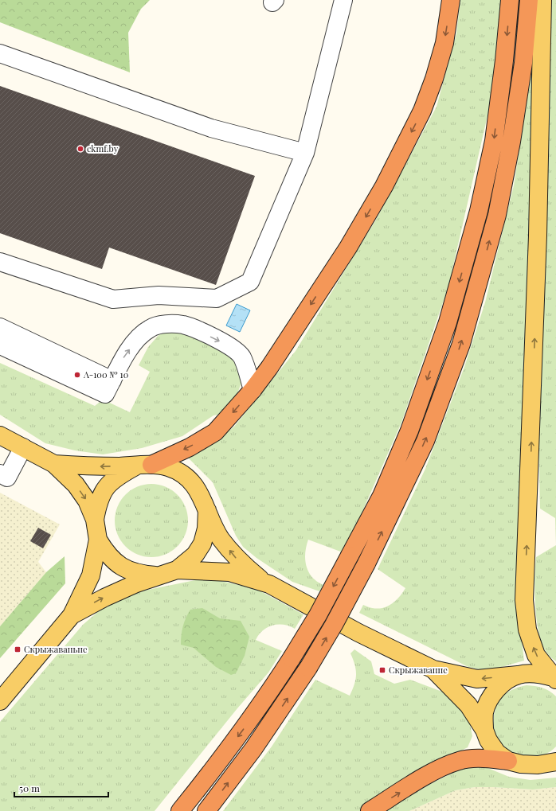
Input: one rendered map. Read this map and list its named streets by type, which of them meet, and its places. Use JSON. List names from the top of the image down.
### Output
{
  "places": {
    "other": ["ckmf.by", "А-100 № 10"],
    "transit": ["Скрыжаваньне", "Скрыжаванне"]
  },
  "scale_bar": "50 m"
}
